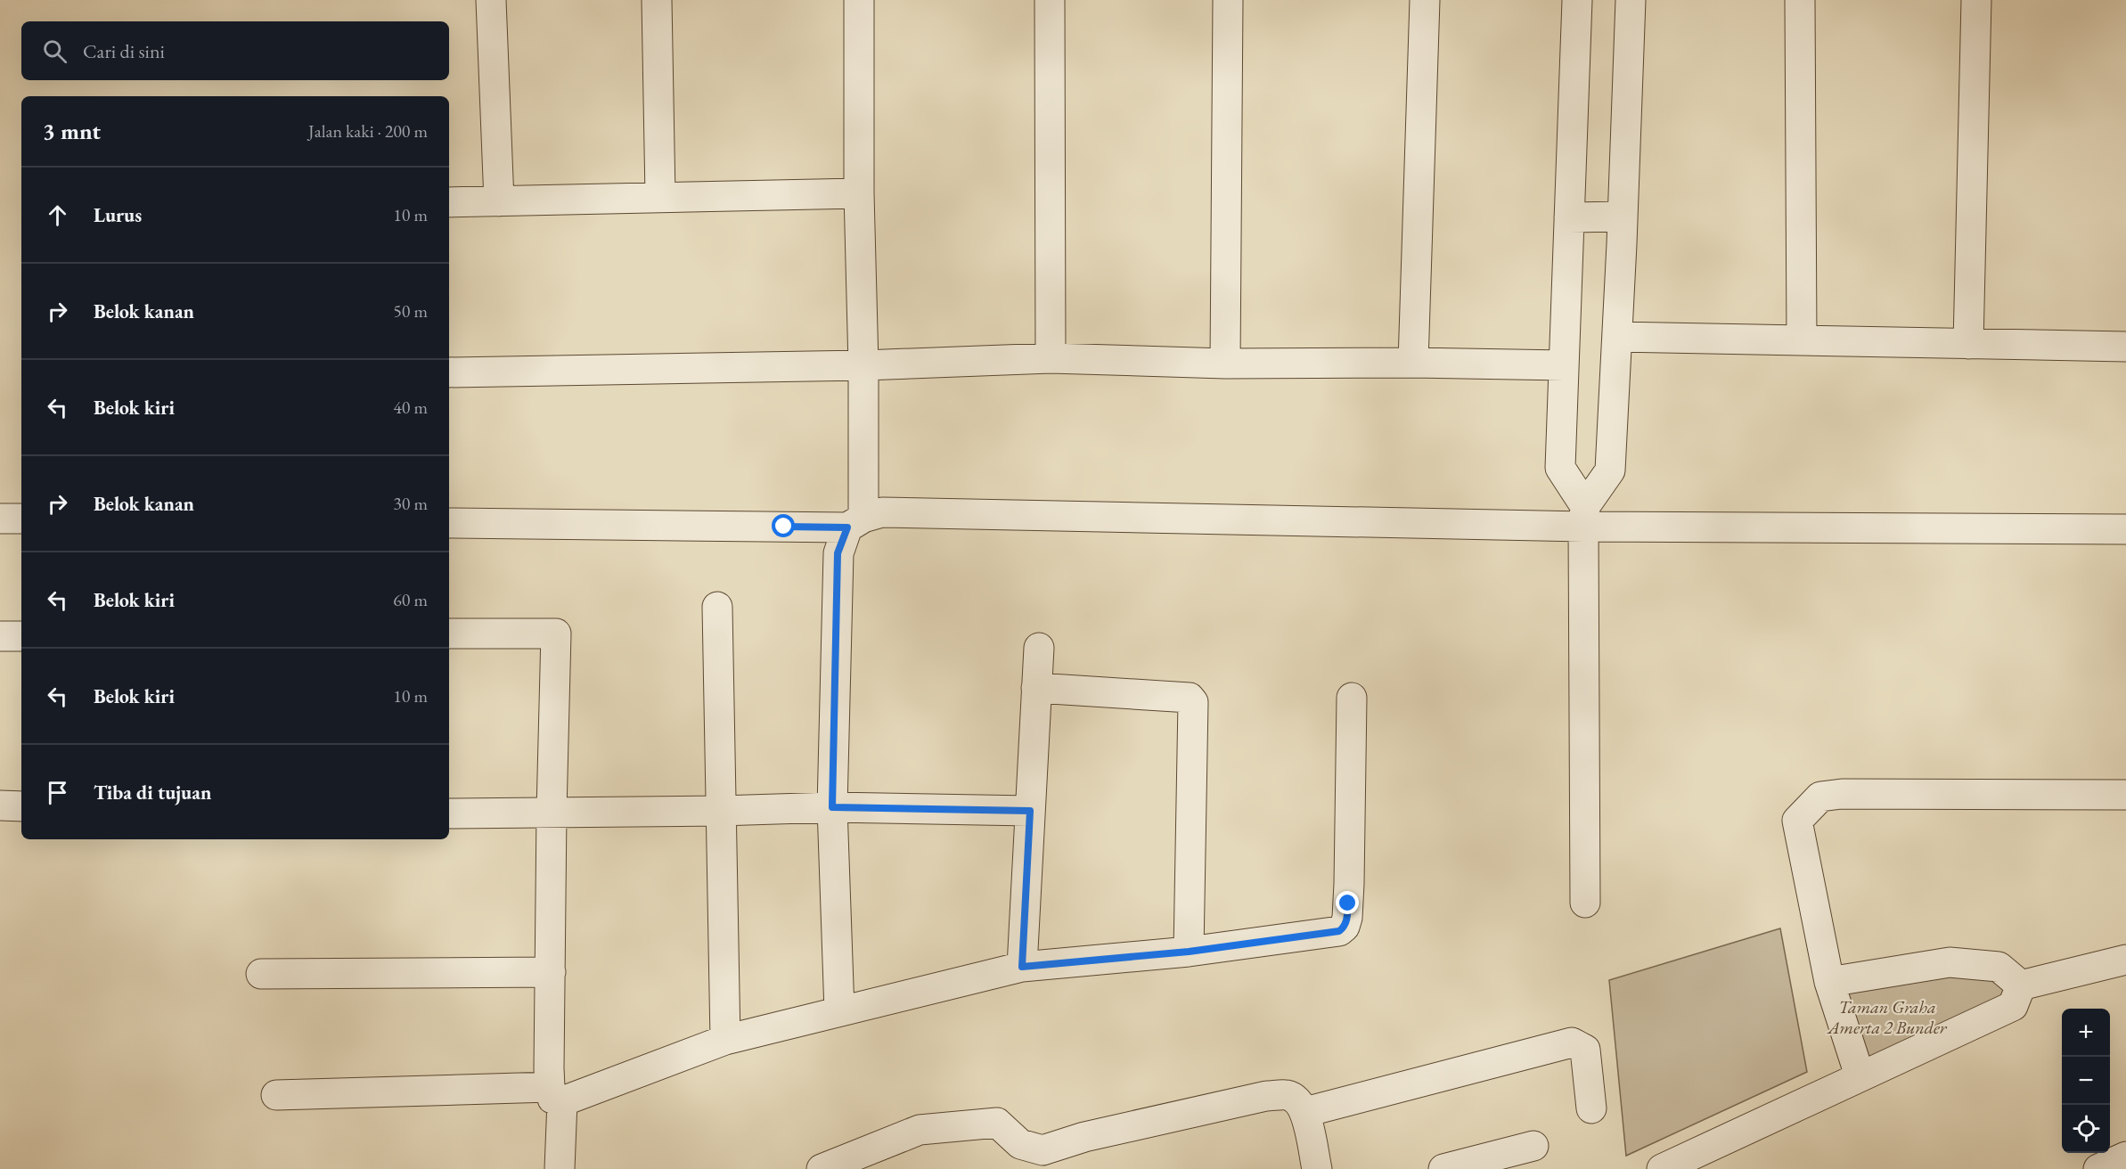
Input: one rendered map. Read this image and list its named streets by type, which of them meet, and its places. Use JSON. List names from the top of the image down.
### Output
{
  "parks": ["Taman Graha Amerta 2 Bunder"],
  "page": {
    "search": "Cari di sini",
    "heading": ["3 mnt", "Jalan kaki · 200 m"],
    "list": [
      ["Lurus", "10 m"],
      ["Belok kanan", "50 m"],
      ["Belok kiri", "40 m"],
      ["Belok kanan", "30 m"],
      ["Belok kiri", "60 m"],
      ["Belok kiri", "10 m"],
      "Tiba di tujuan"
    ],
    "map_buttons": ["+", "−"]
  }
}
